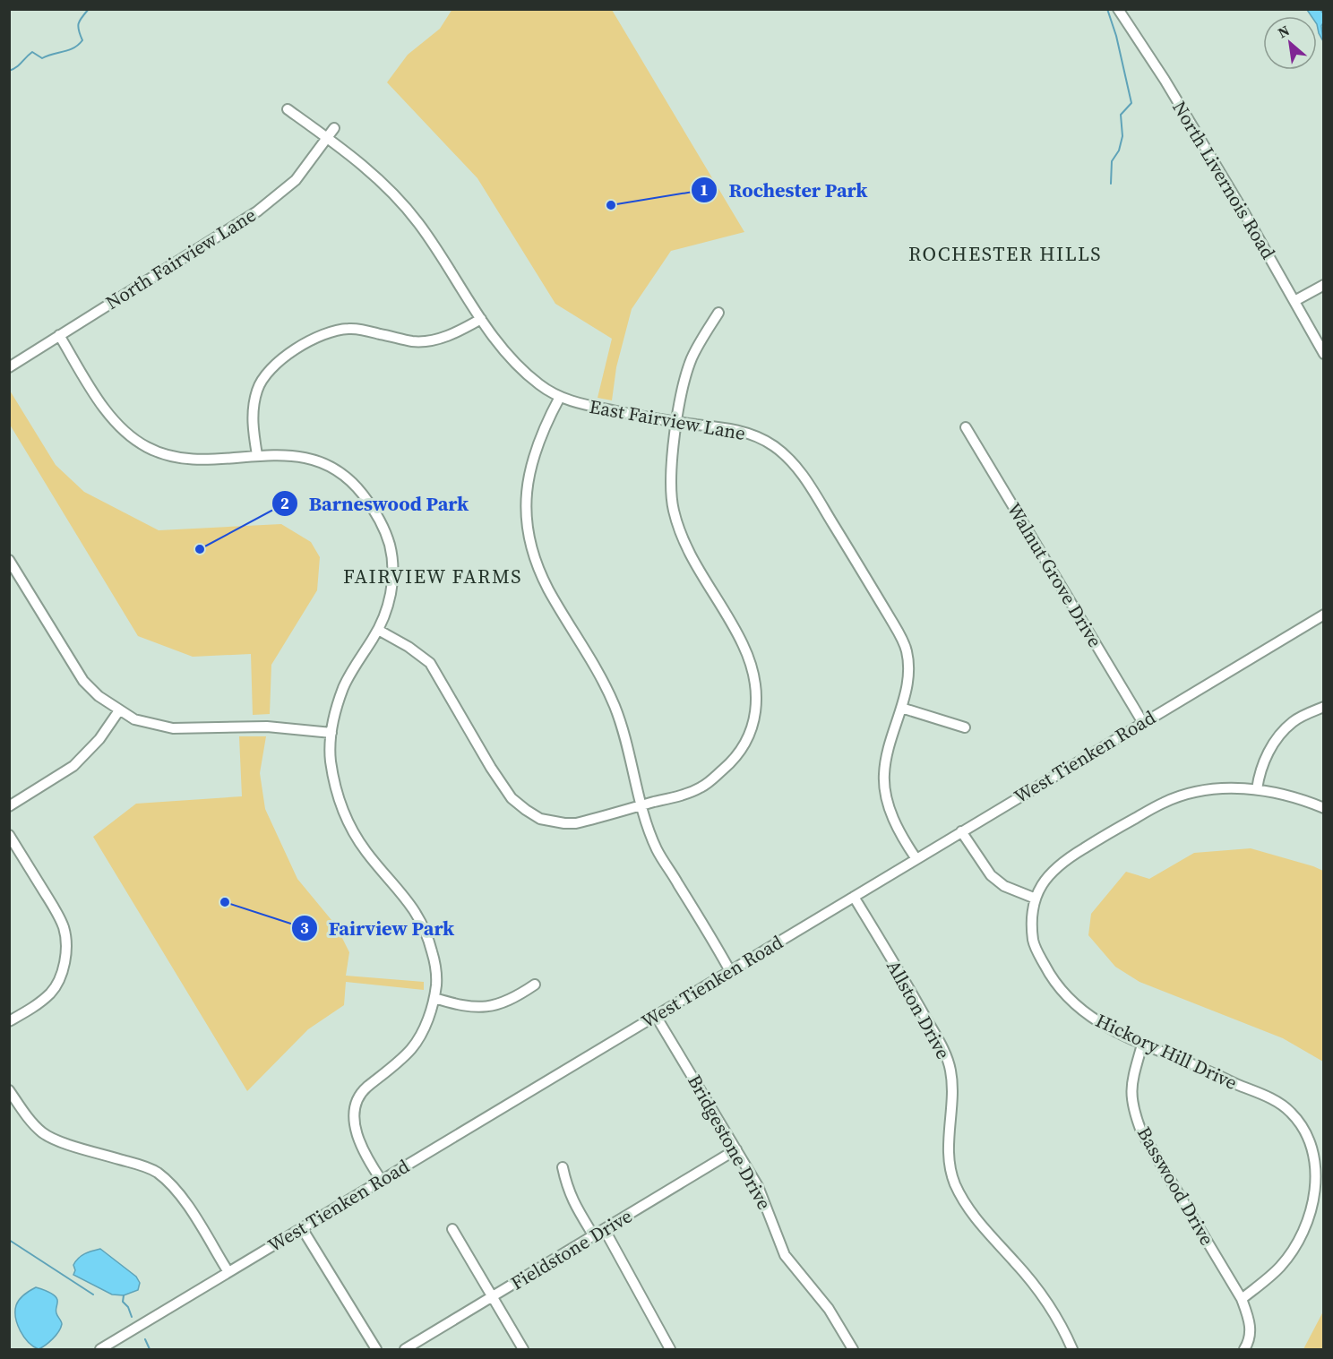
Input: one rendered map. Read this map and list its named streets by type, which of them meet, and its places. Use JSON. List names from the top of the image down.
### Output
{
  "streets": {
    "street": [
      "North Livernois Road",
      "North Fairview Lane",
      "East Fairview Lane",
      "Walnut Grove Drive",
      "West Tienken Road",
      "Allston Drive",
      "Hickory Hill Drive",
      "Bridgestone Drive",
      "Basswood Drive",
      "Fieldstone Drive"
    ]
  },
  "crossings": [
    ["North Fairview Lane", "East Fairview Lane"],
    ["East Fairview Lane", "West Tienken Road"],
    ["Walnut Grove Drive", "West Tienken Road"],
    ["West Tienken Road", "Allston Drive"],
    ["West Tienken Road", "Bridgestone Drive"],
    ["Hickory Hill Drive", "Basswood Drive"],
    ["Bridgestone Drive", "Fieldstone Drive"]
  ],
  "districts": ["ROCHESTER HILLS", "FAIRVIEW FARMS"],
  "places": ["Rochester Park", "Barneswood Park", "Fairview Park"],
  "north": "top left"
}
